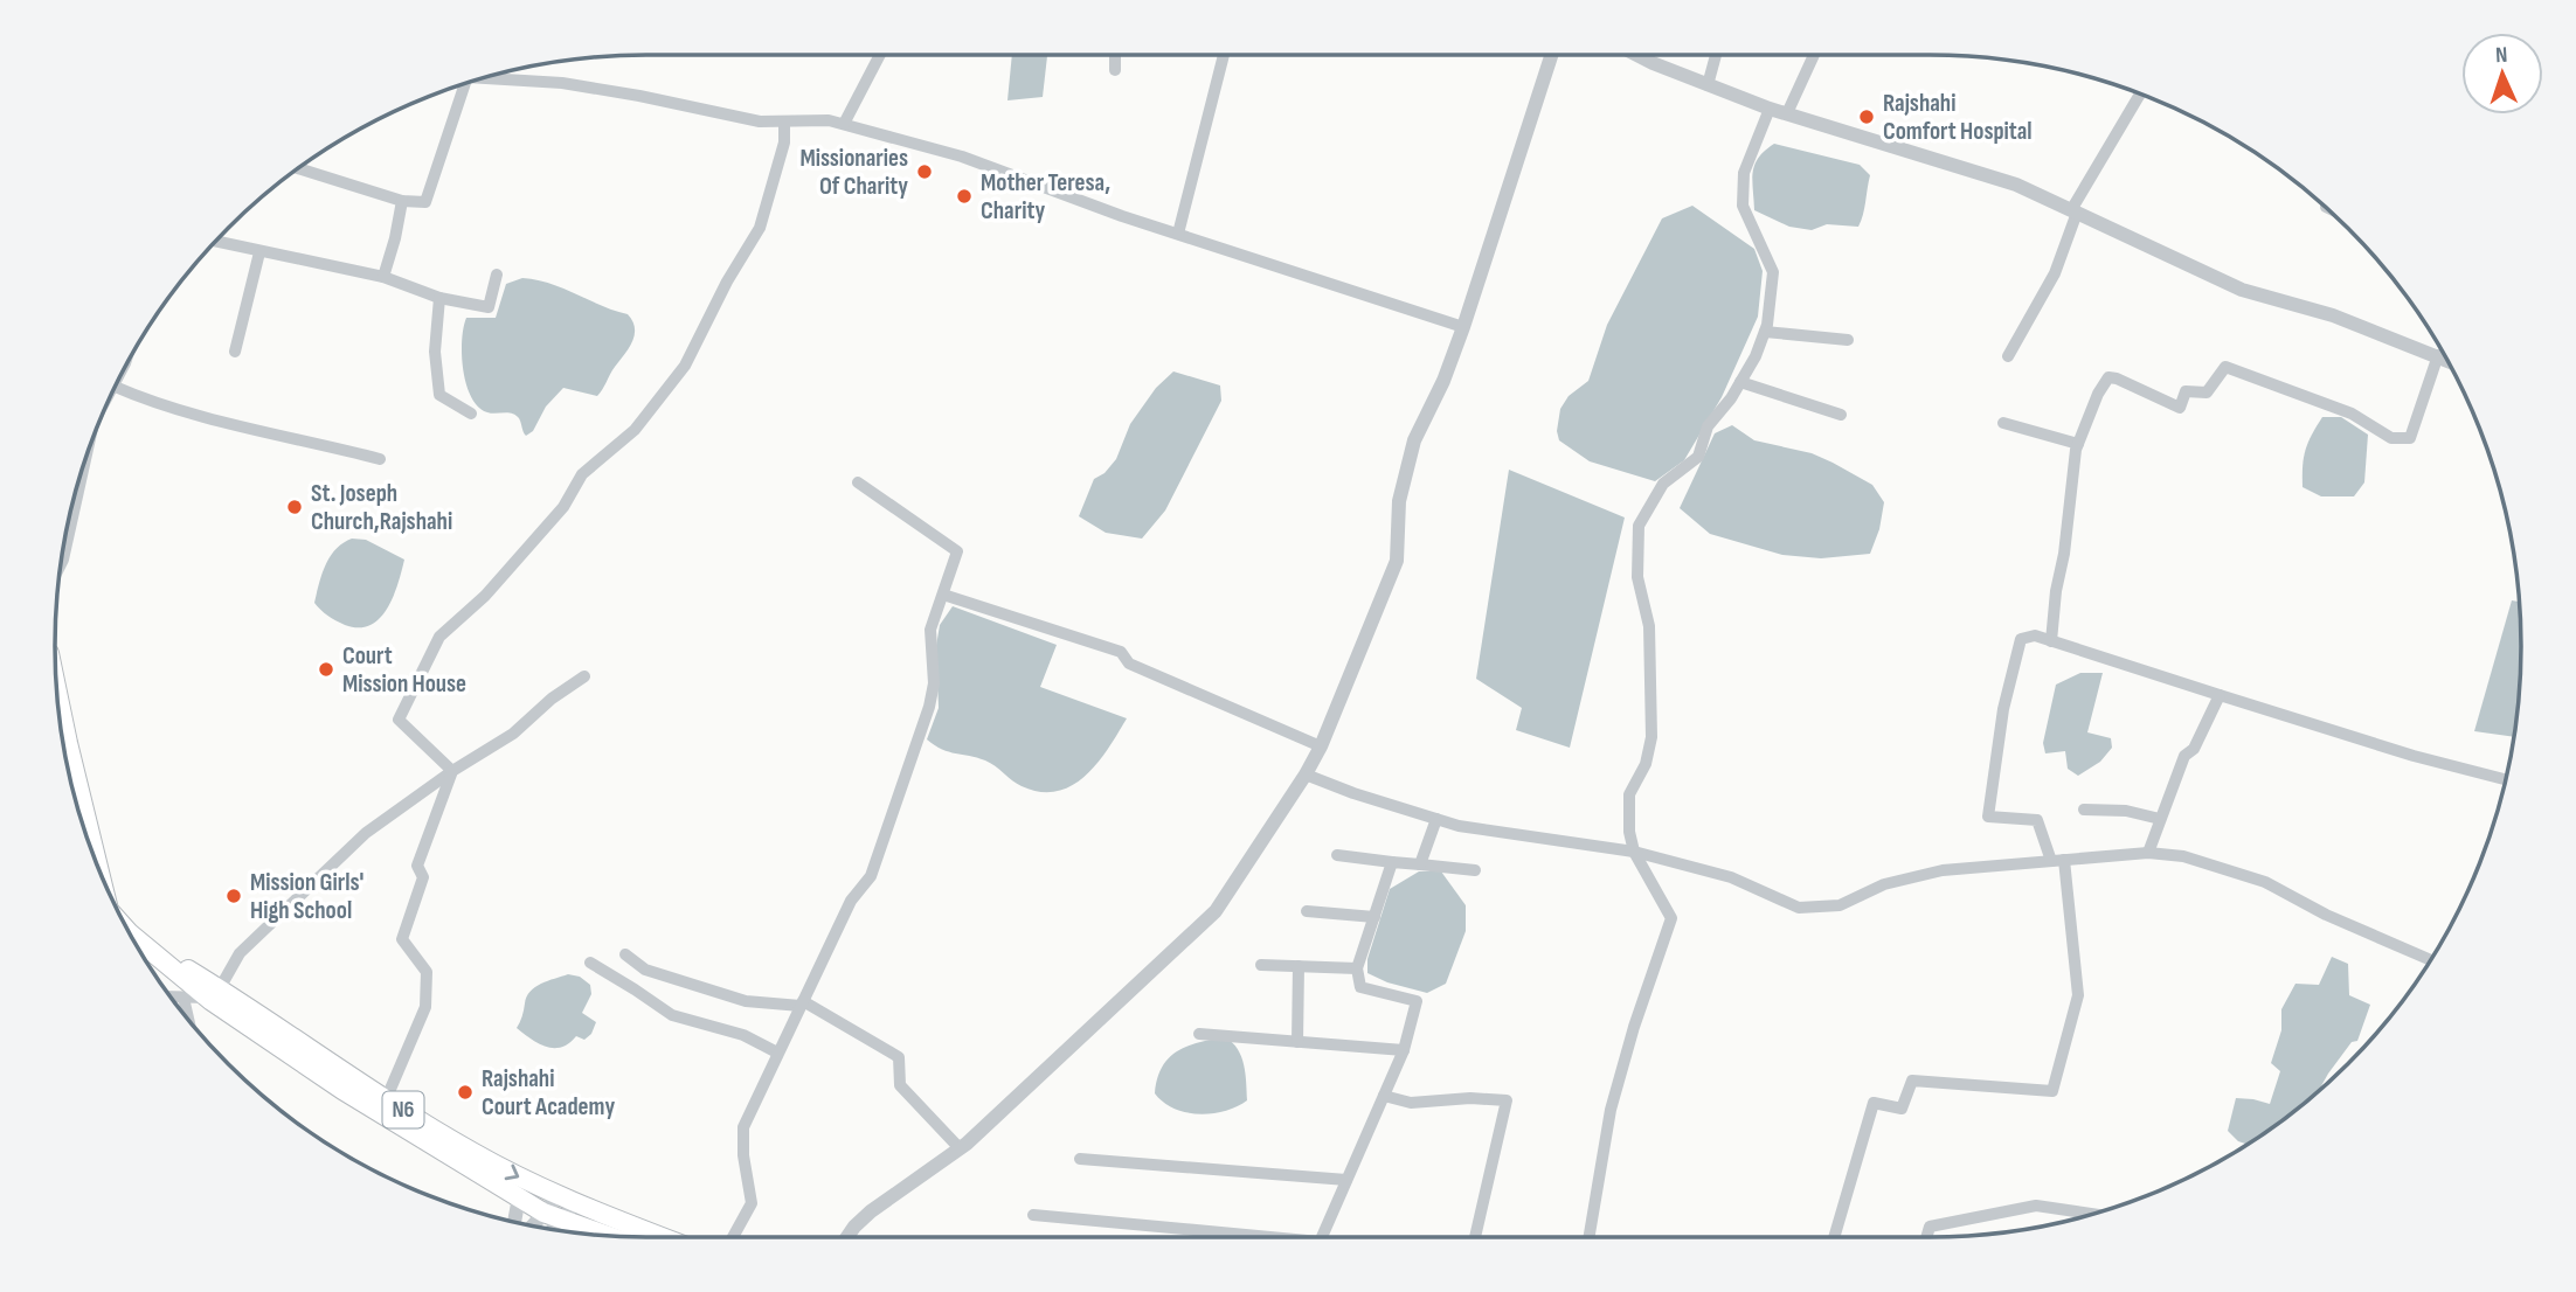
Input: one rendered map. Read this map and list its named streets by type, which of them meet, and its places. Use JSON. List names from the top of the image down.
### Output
{
  "streets": {
    "highway": ["N6"]
  },
  "places": [
    "Rajshahi Comfort Hospital",
    "Missionaries Of Charity",
    "Mother Teresa, Charity",
    "St. Joseph Church,Rajshahi",
    "Court Mission House",
    "Mission Girls' High School",
    "Rajshahi Court Academy"
  ],
  "north": "top"
}
